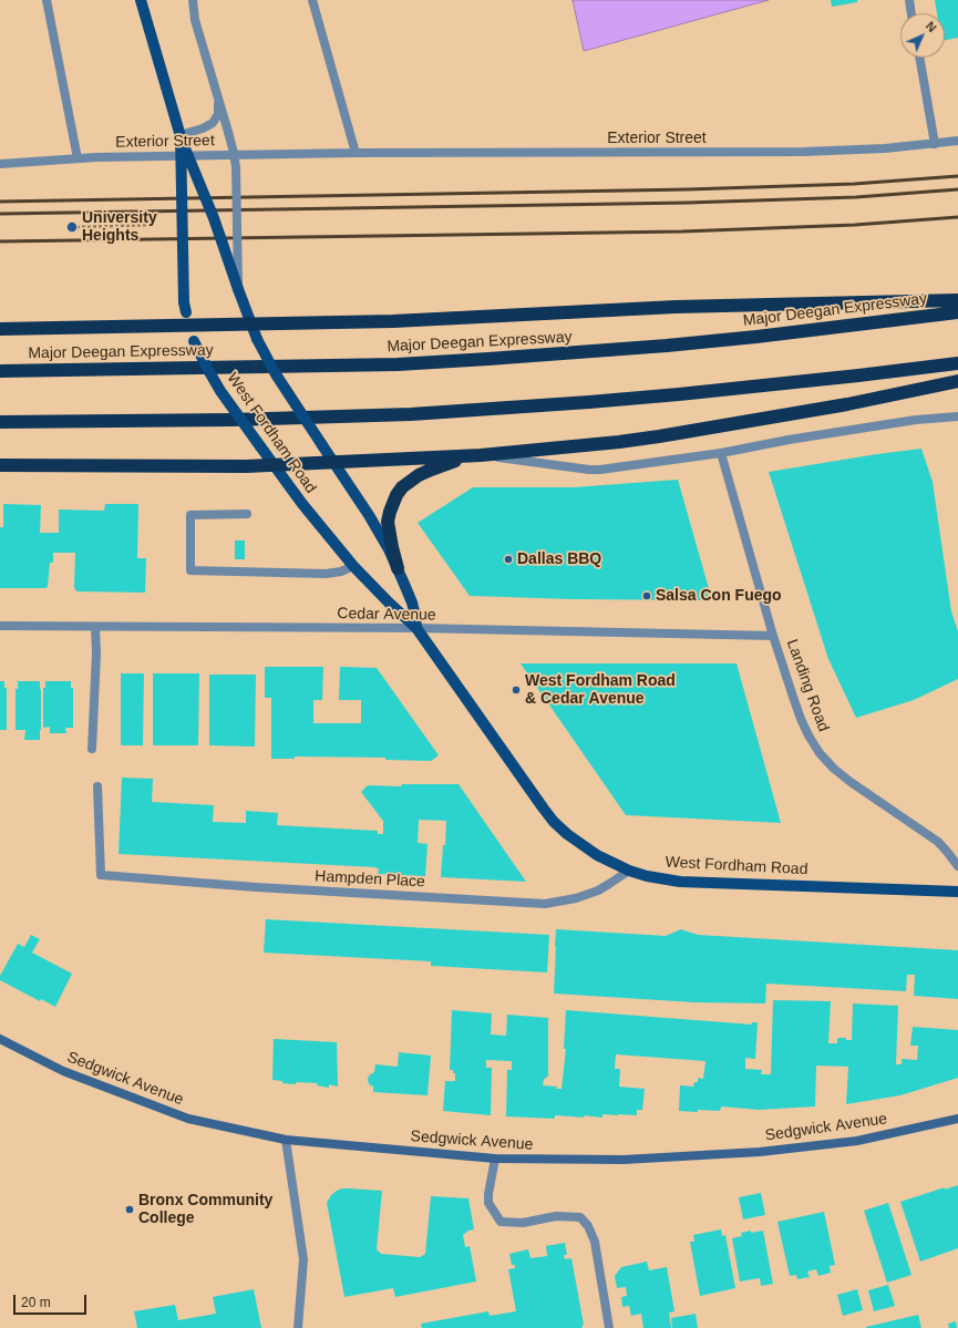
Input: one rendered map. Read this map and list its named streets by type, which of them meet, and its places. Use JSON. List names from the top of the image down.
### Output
{
  "streets": {
    "highway": ["Major Deegan Expressway"],
    "main road": ["West Fordham Road", "Sedgwick Avenue"],
    "street": [
      "Exterior Street",
      "Cedar Avenue",
      "Landing Road",
      "Hampden Place"
    ]
  },
  "crossings": [
    ["Exterior Street", "West Fordham Road"],
    ["West Fordham Road", "Cedar Avenue"],
    ["West Fordham Road", "Hampden Place"],
    ["Cedar Avenue", "Landing Road"]
  ],
  "places": [
    "University Heights",
    "Dallas BBQ",
    "Salsa Con Fuego",
    "West Fordham Road & Cedar Avenue",
    "Bronx Community College"
  ],
  "scale_bar": "20 m",
  "north": "top right"
}
